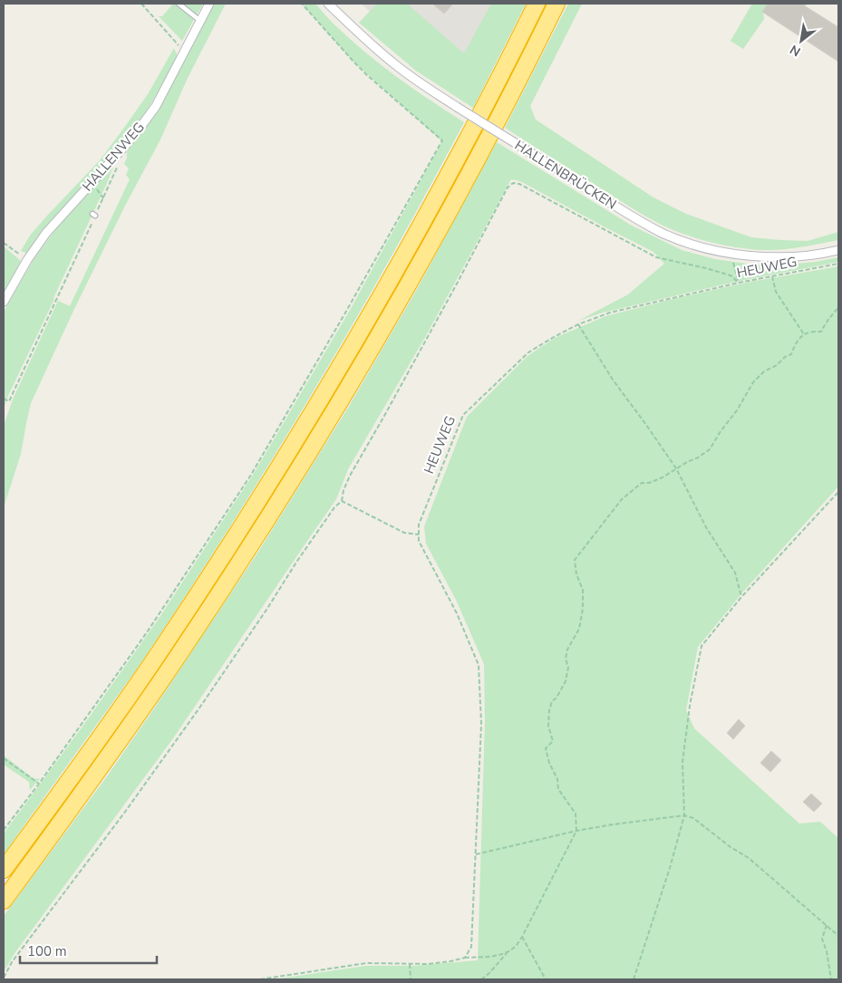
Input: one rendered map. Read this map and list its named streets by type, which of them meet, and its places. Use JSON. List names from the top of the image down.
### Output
{
  "streets": {
    "street": ["HALLENWEG", "HALLENBRÜCKEN"],
    "path": ["HEUWEG"]
  },
  "scale_bar": "100 m",
  "north": "bottom left"
}
